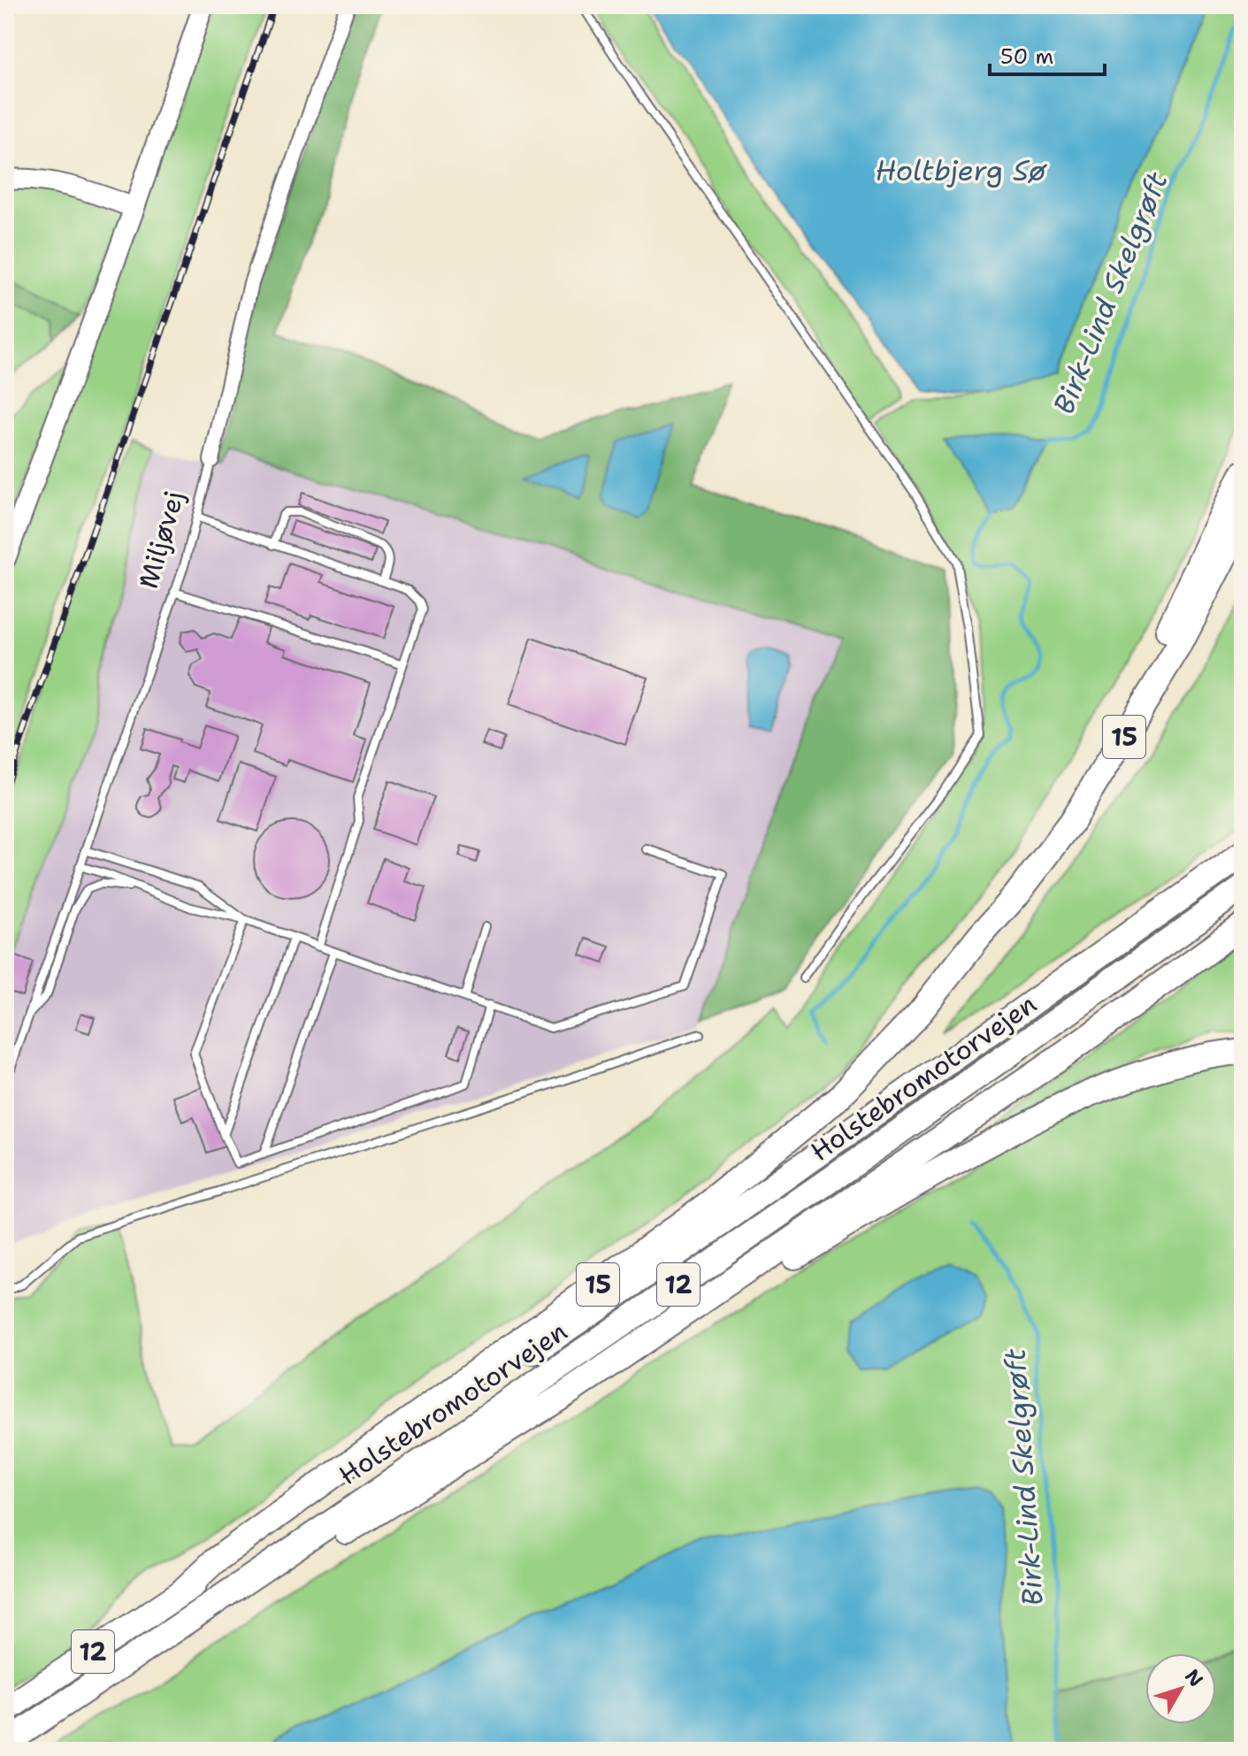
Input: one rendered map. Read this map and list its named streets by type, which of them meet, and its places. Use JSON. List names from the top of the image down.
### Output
{
  "streets": {
    "highway": ["15", "Holstebromotorvejen", "12"],
    "street": ["Miljøvej"]
  },
  "crossings": [
    ["15", "Holstebromotorvejen"]
  ],
  "water": ["Holtbjerg Sø", "Birk-Lind Skelgrøft"],
  "scale_bar": "50 m",
  "north": "top right"
}
